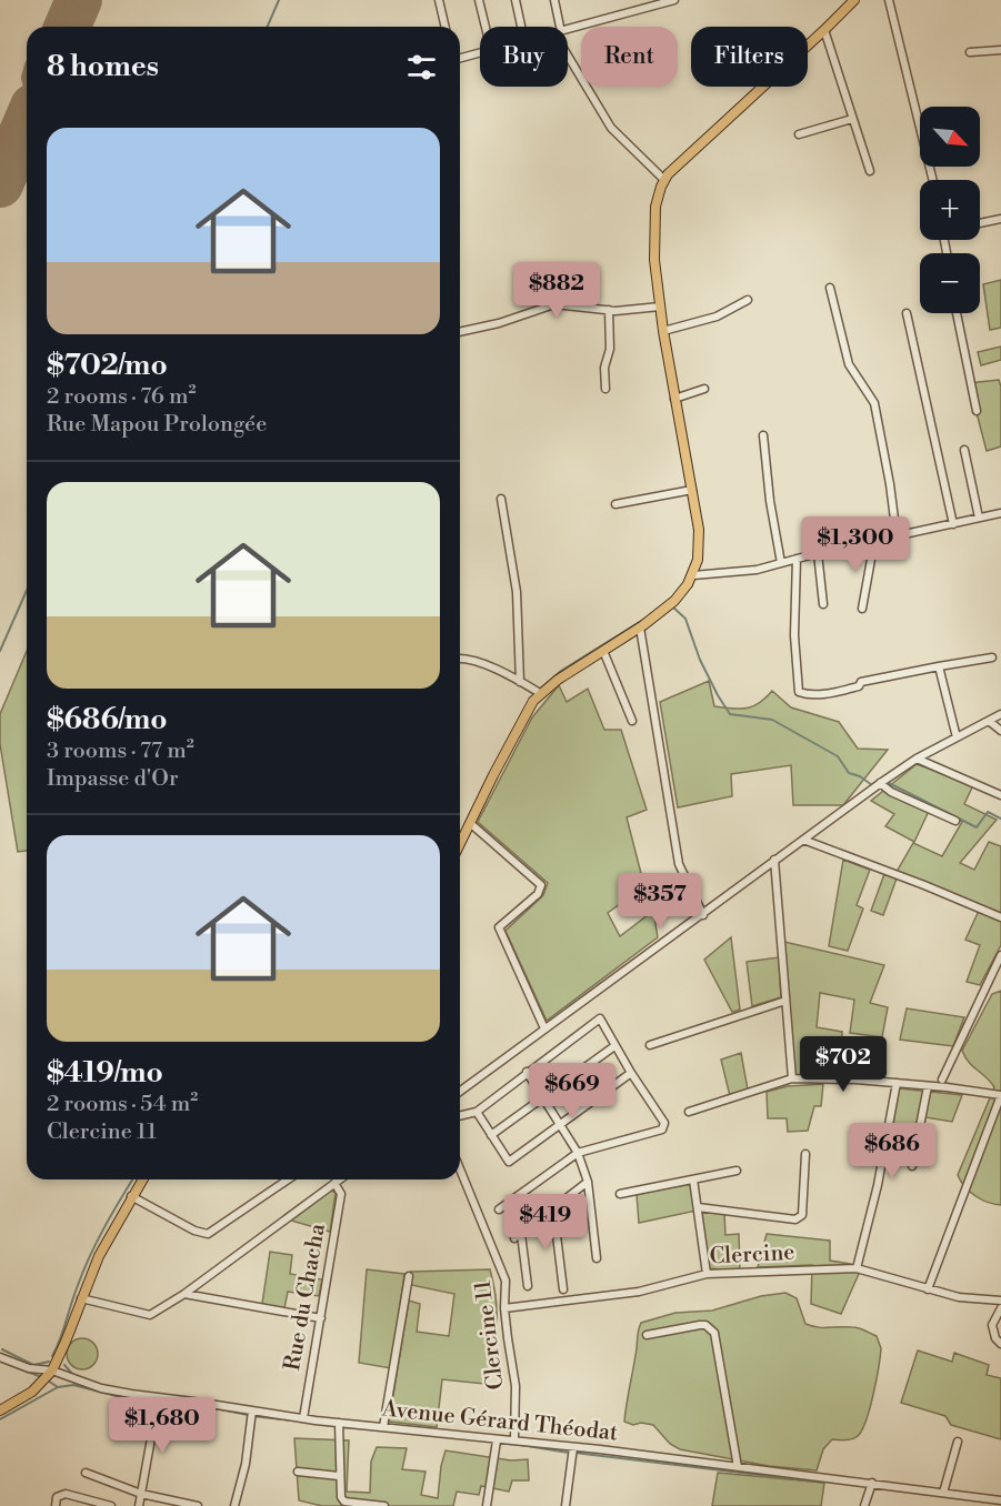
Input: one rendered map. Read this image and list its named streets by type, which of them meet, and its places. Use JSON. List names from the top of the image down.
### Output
{
  "streets": {
    "street": [
      "Clercine",
      "Rue du Chacha",
      "Clercine 11",
      "Avenue Gérard Théodat"
    ]
  },
  "crossings": [
    ["Clercine", "Clercine 11"],
    ["Rue du Chacha", "Avenue Gérard Théodat"],
    ["Clercine 11", "Avenue Gérard Théodat"]
  ],
  "north": "bottom right",
  "page": {
    "chip": ["Buy", "Rent", "Filters"],
    "heading": "8 homes",
    "map_buttons": ["+", "−"],
    "list": [
      {
        "name": "$702/mo",
        "note": "2 rooms · 76 m² · Rue Mapou Prolongée"
      },
      {
        "name": "$686/mo",
        "note": "3 rooms · 77 m² · Impasse d'Or"
      },
      {
        "name": "$419/mo",
        "note": "2 rooms · 54 m² · Clercine 11"
      }
    ],
    "price": [
      "$882",
      "$1,300",
      "$357",
      "$702",
      "$669",
      "$686",
      "$419",
      "$1,680"
    ]
  }
}
